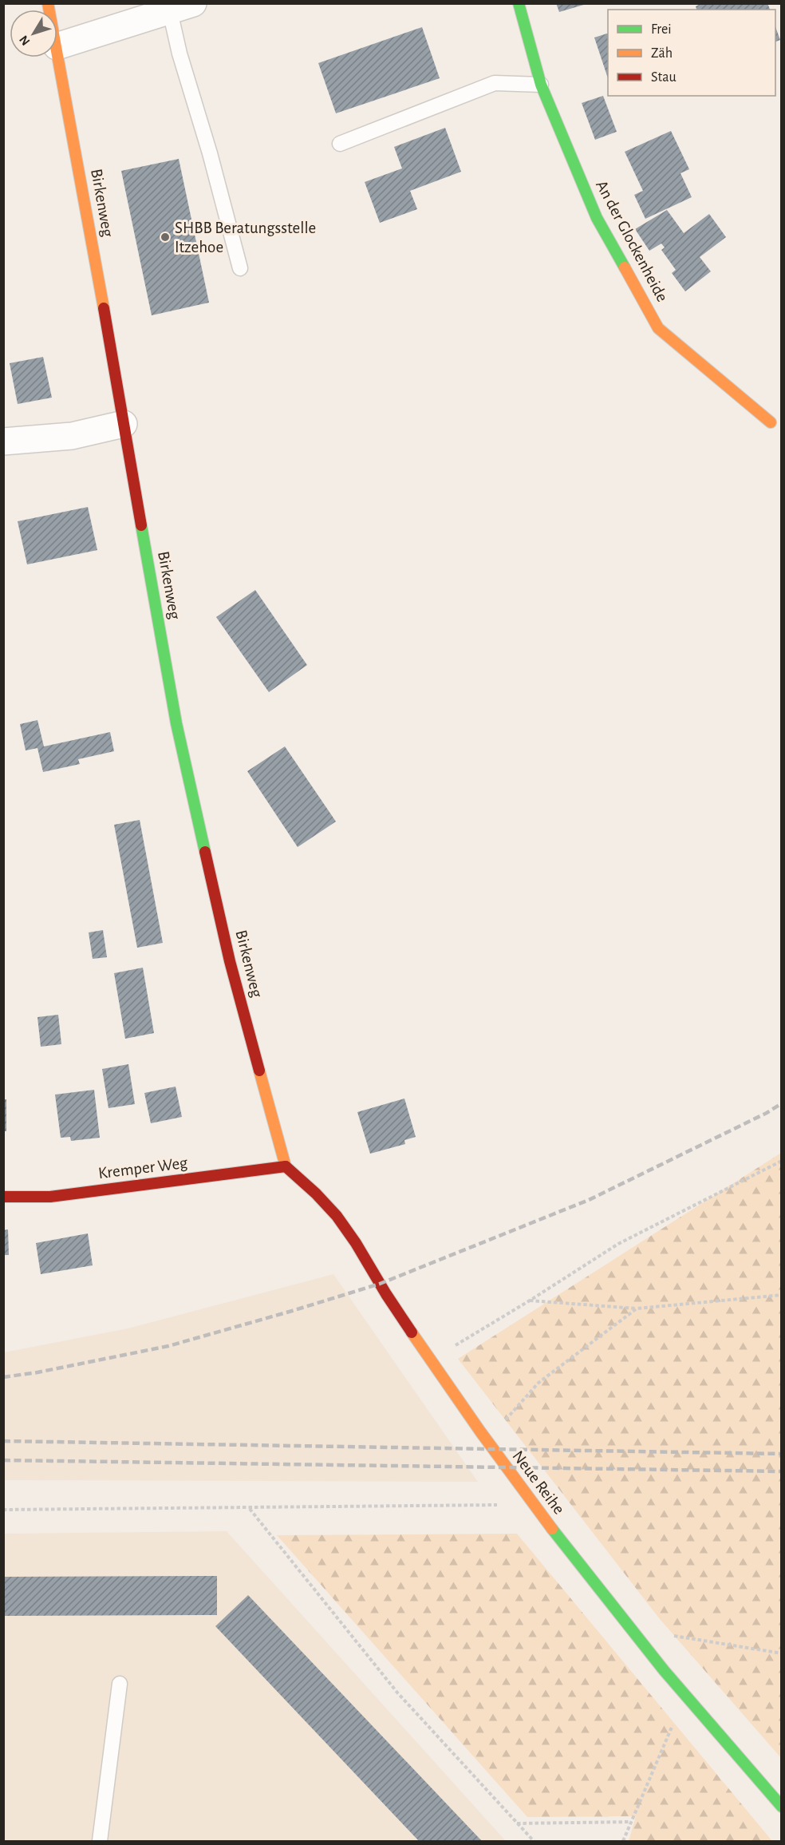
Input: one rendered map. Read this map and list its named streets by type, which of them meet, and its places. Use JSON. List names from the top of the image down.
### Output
{
  "streets": {
    "street": [
      "Birkenweg",
      "An der Glockenheide",
      "Kremper Weg",
      "Neue Reihe"
    ]
  },
  "crossings": [
    ["Birkenweg", "Kremper Weg"],
    ["Birkenweg", "Neue Reihe"],
    ["Kremper Weg", "Neue Reihe"]
  ],
  "places": ["SHBB Beratungsstelle Itzehoe"],
  "legend": ["Frei", "Zäh", "Stau"],
  "north": "bottom left"
}
